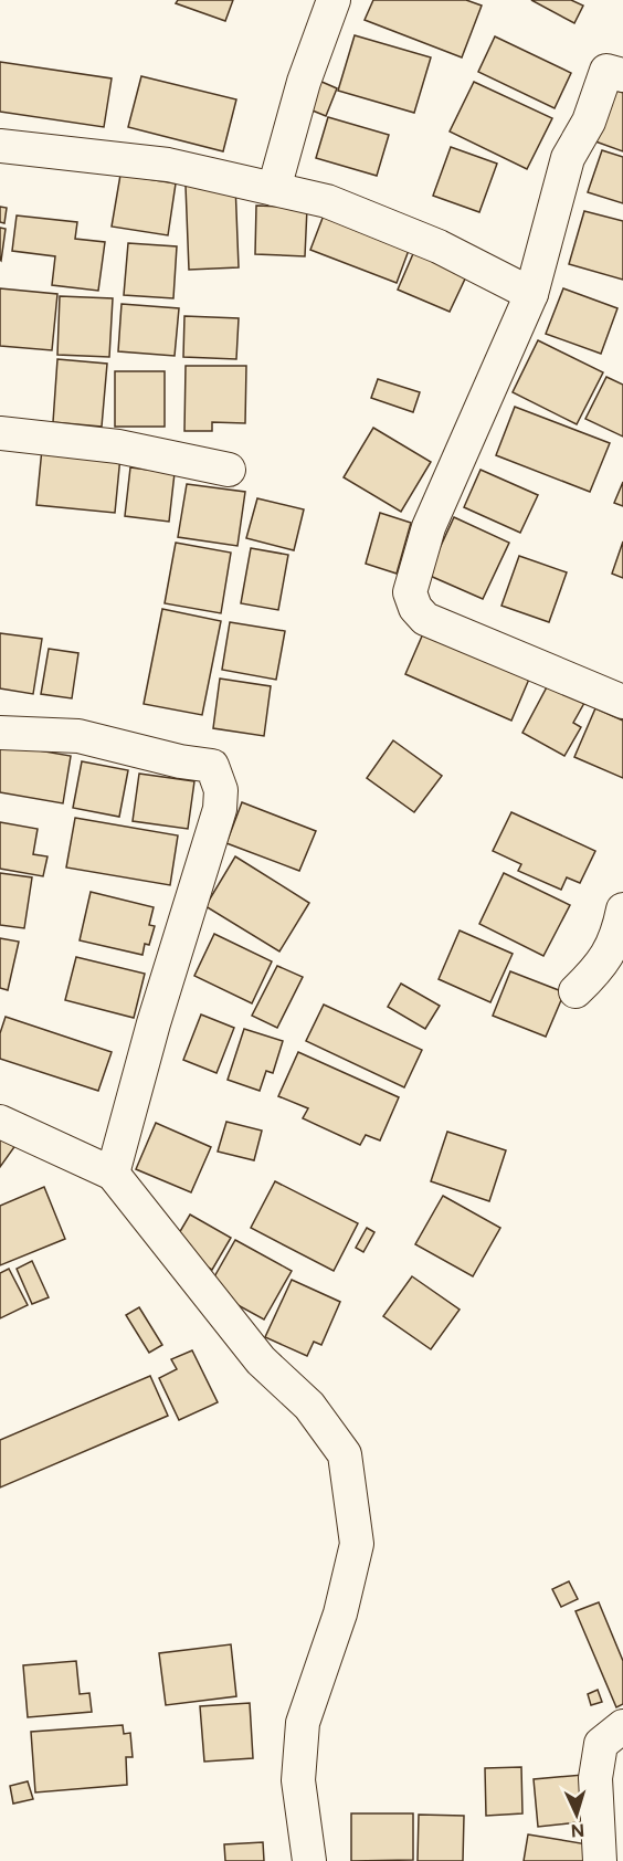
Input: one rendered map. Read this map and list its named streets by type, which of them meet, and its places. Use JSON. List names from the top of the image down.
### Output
{
  "north": "bottom"
}
